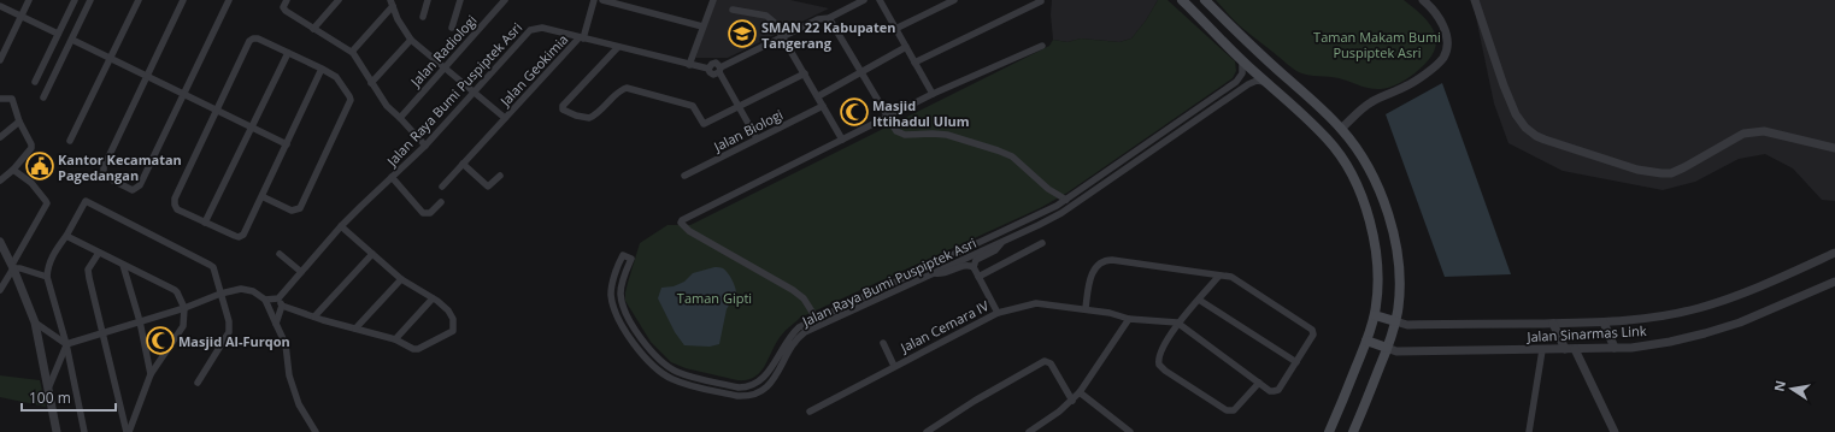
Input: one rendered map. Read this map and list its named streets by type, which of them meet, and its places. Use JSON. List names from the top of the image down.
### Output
{
  "streets": {
    "street": [
      "Jalan Radiologi",
      "Jalan Geokimia",
      "Jalan Raya Bumi Puspiptek Asri",
      "Jalan Biologi",
      "Jalan Cemara IV",
      "Jalan Sinarmas Link"
    ]
  },
  "crossings": [
    ["Jalan Radiologi", "Jalan Geokimia"],
    ["Jalan Geokimia", "Jalan Raya Bumi Puspiptek Asri"]
  ],
  "parks": ["Taman Makam Bumi Puspiptek Asri", "Taman Gipti"],
  "places": {
    "school or university": ["SMAN 22 Kabupaten Tangerang"],
    "mosque": ["Masjid Ittihadul Ulum", "Masjid Al-Furqon"],
    "public building": ["Kantor Kecamatan Pagedangan"]
  },
  "scale_bar": "100 m",
  "north": "left"
}
